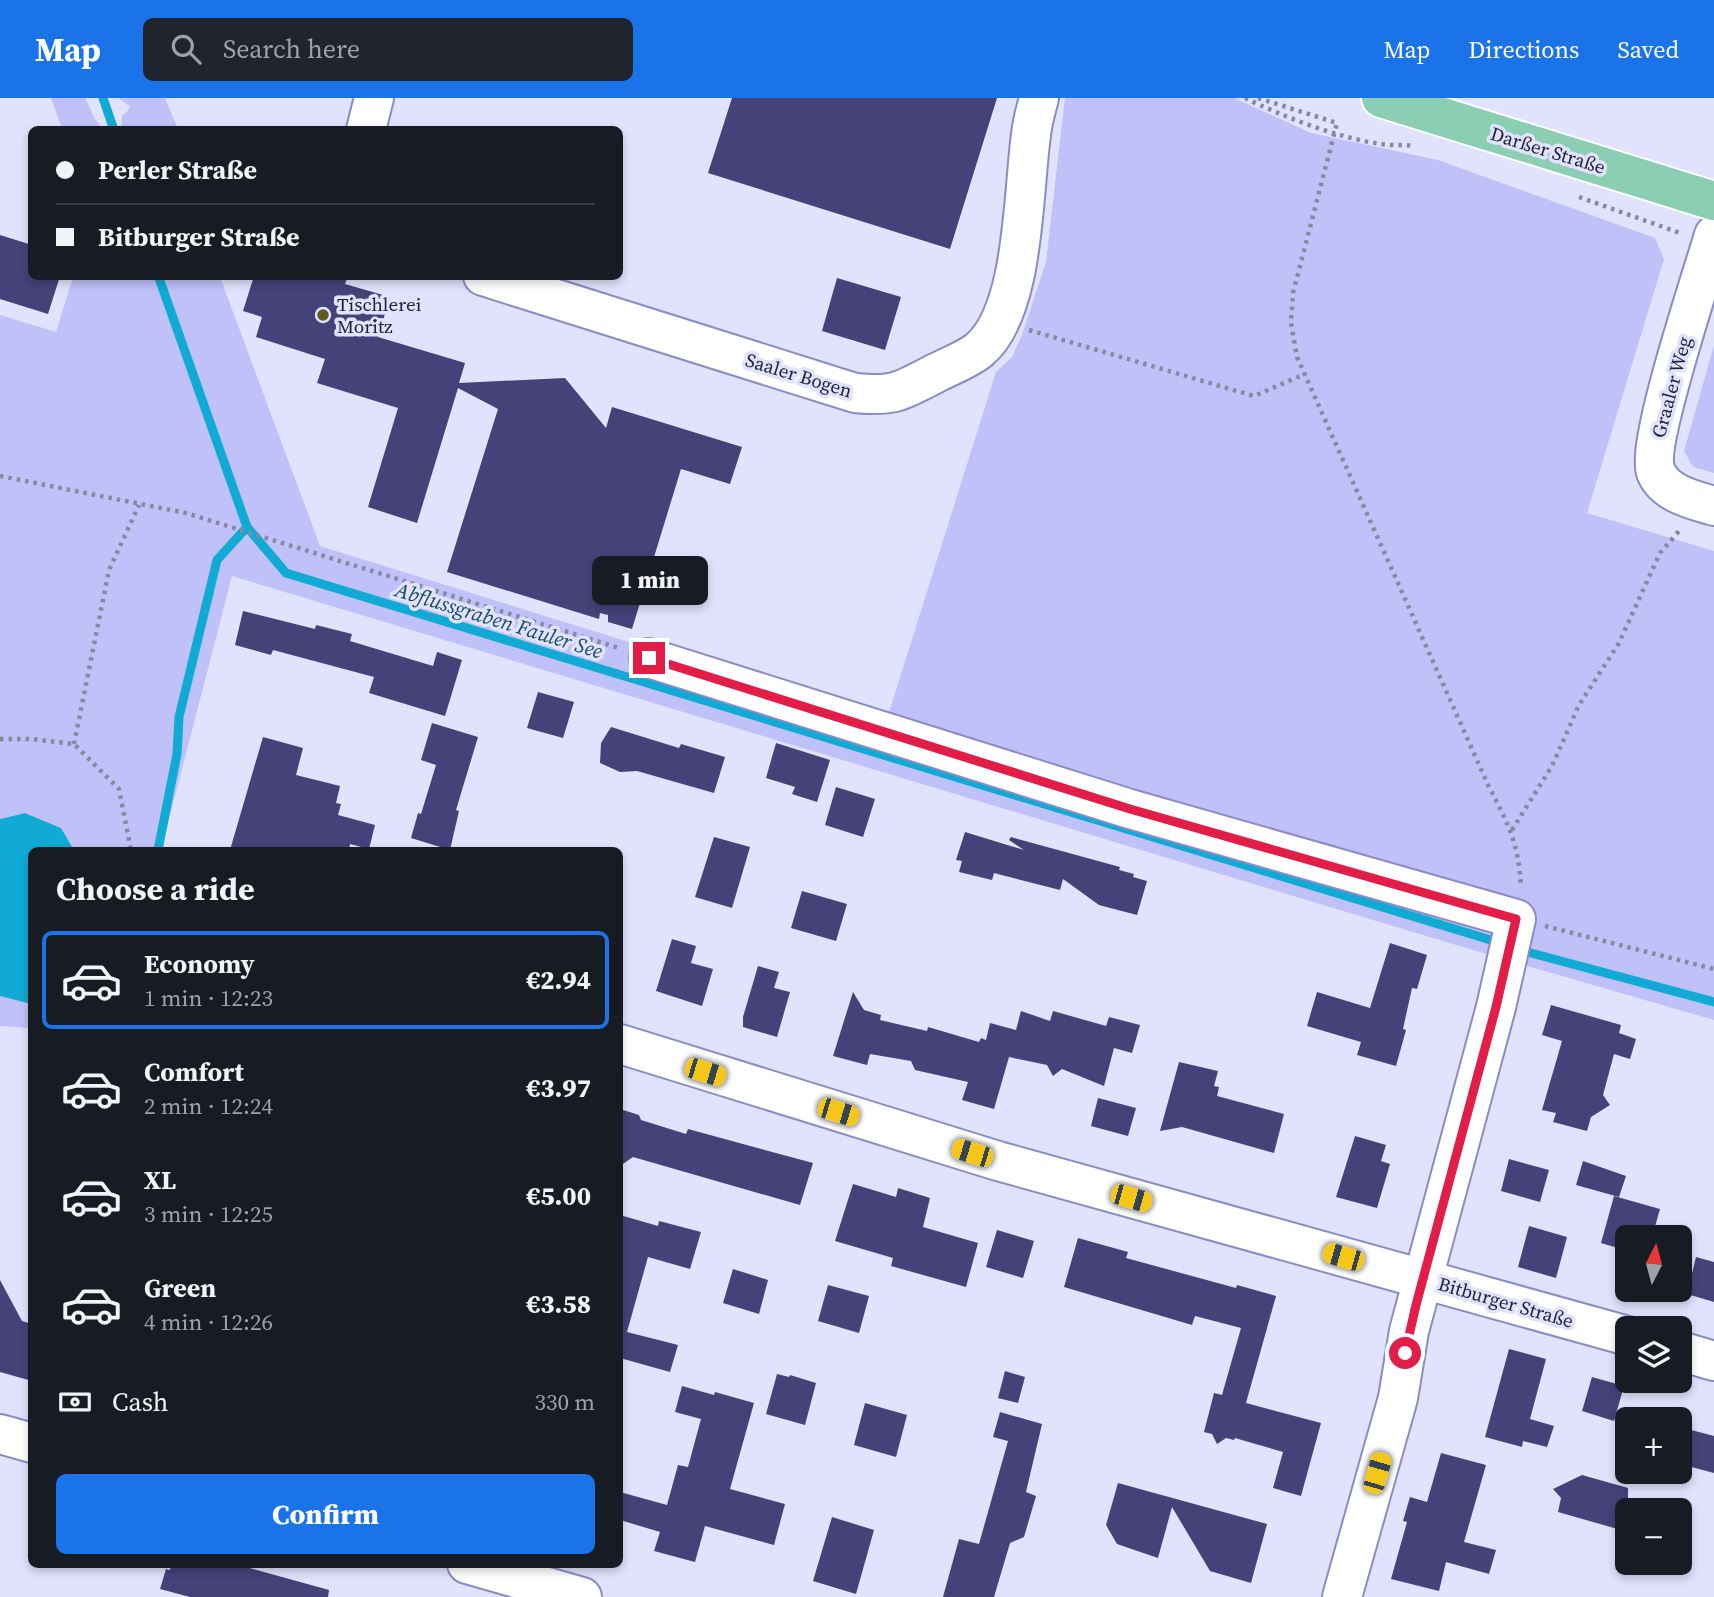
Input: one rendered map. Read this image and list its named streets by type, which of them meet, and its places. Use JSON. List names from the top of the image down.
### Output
{
  "streets": {
    "main road": ["Darßer Straße"],
    "street": ["Saaler Bogen", "Graaler Weg", "Bitburger Straße"]
  },
  "water": ["Abflussgraben Fauler See"],
  "places": ["Tischlerei Moritz"],
  "north": "top",
  "page": {
    "header": "Map",
    "search": "Search here",
    "nav": ["Map", "Directions", "Saved"],
    "banner": ["Perler Straße", "Bitburger Straße"],
    "bubble": "1 min",
    "heading": "Choose a ride",
    "list": [
      {
        "name": "Economy",
        "note": "1 min · 12:23",
        "value": "€2.94"
      },
      {
        "name": "Comfort",
        "note": "2 min · 12:24",
        "value": "€3.97"
      },
      {
        "name": "XL",
        "note": "3 min · 12:25",
        "value": "€5.00"
      },
      {
        "name": "Green",
        "note": "4 min · 12:26",
        "value": "€3.58"
      }
    ],
    "map_buttons": ["+", "−"],
    "pay": ["Cash", "330 m"],
    "buttons": "Confirm"
  }
}
